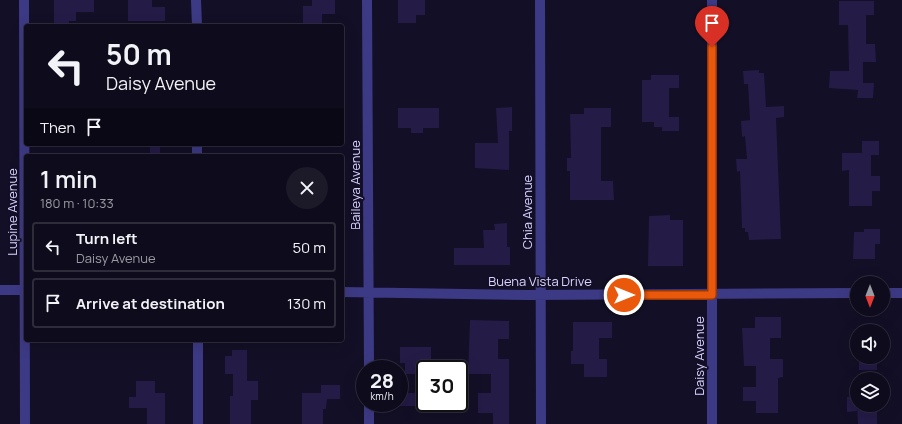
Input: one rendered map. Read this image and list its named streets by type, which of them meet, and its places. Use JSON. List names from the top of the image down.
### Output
{
  "streets": {
    "street": [
      "Baileya Avenue",
      "Lupine Avenue",
      "Chia Avenue",
      "Buena Vista Drive",
      "Daisy Avenue"
    ]
  },
  "crossings": [
    ["Baileya Avenue", "Buena Vista Drive"],
    ["Chia Avenue", "Buena Vista Drive"],
    ["Buena Vista Drive", "Daisy Avenue"]
  ],
  "north": "bottom",
  "page": {
    "turn": ["50 m", "Daisy Avenue"],
    "then": "Then",
    "heading": ["1 min", "180 m · 10:33"],
    "list": [
      {
        "name": "Turn left",
        "note": "Daisy Avenue",
        "value": "50 m"
      },
      {
        "name": "Arrive at destination",
        "value": "130 m"
      }
    ],
    "speed": "28 km/h",
    "limit": "30"
  }
}
